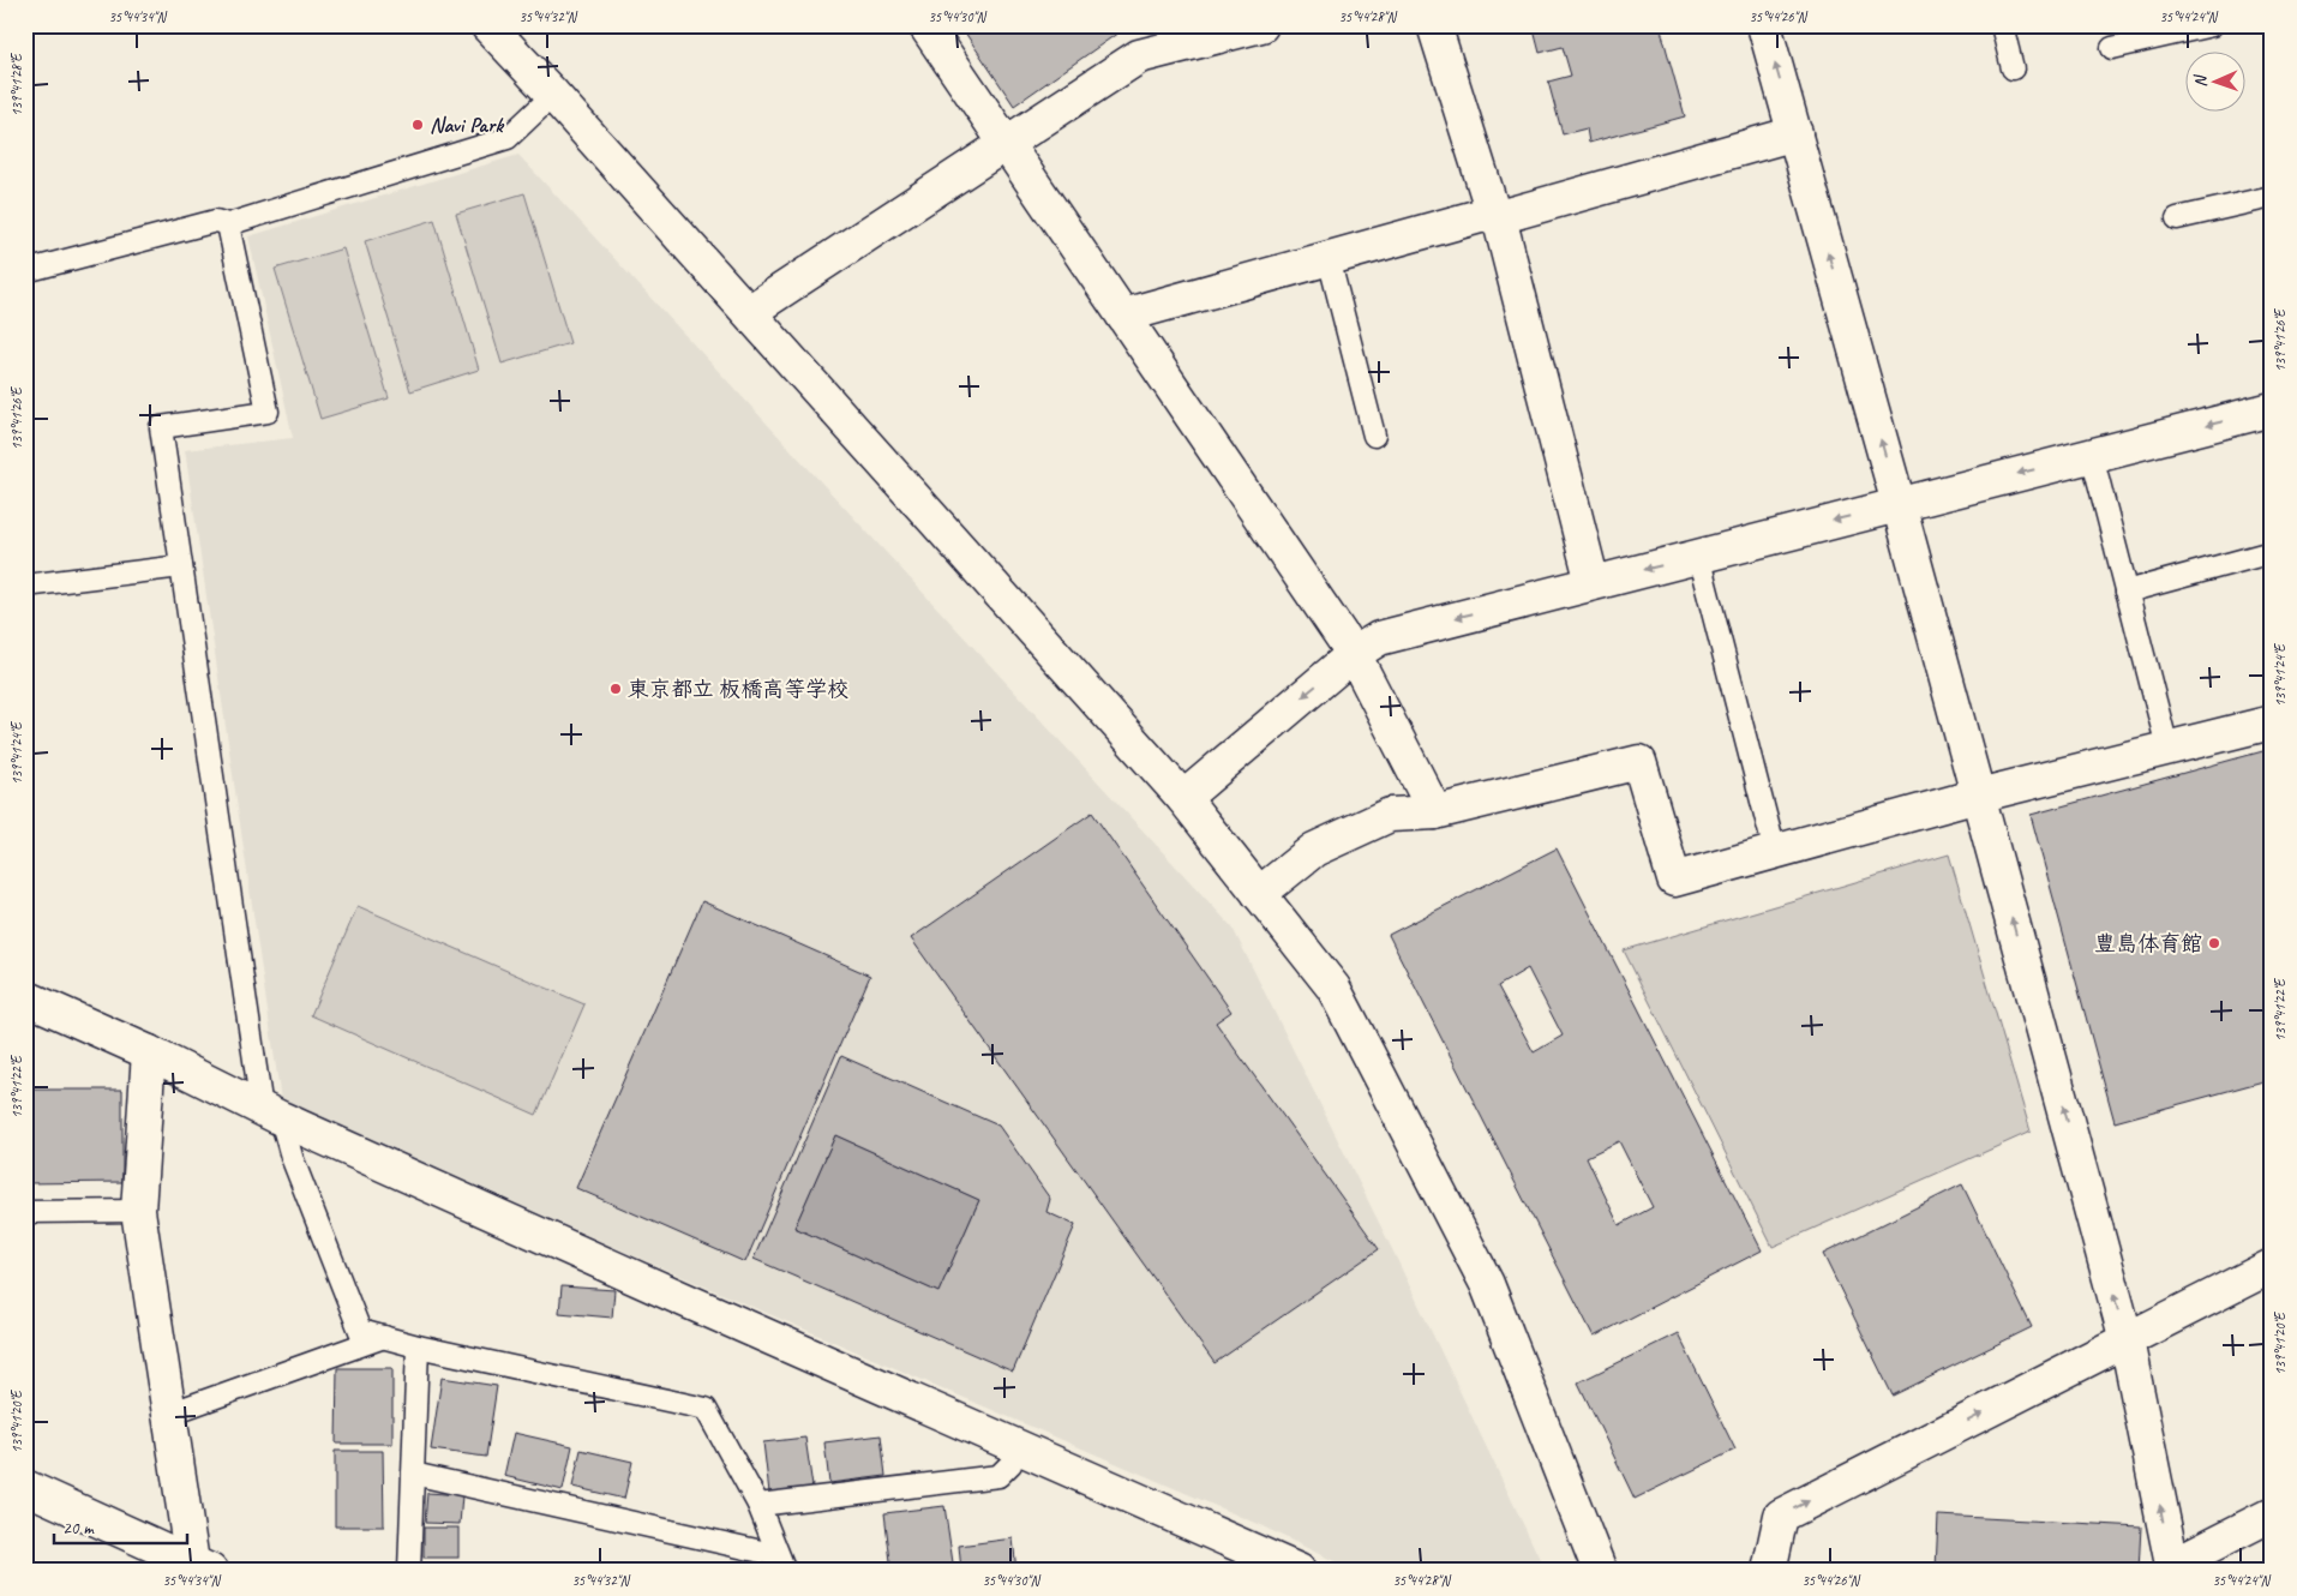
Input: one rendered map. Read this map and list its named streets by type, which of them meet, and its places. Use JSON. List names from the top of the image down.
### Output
{
  "places": ["Navi Park", "東京都立 板橋高等学校", "豊島体育館"],
  "scale_bar": "20 m",
  "north": "left",
  "coordinates": [
    "35°44'34\"N",
    "35°44'32\"N",
    "35°44'30\"N",
    "35°44'28\"N",
    "35°44'26\"N",
    "35°44'24\"N",
    "139°41'28\"E",
    "139°41'26\"E",
    "139°41'24\"E",
    "139°41'22\"E",
    "139°41'20\"E"
  ]
}
